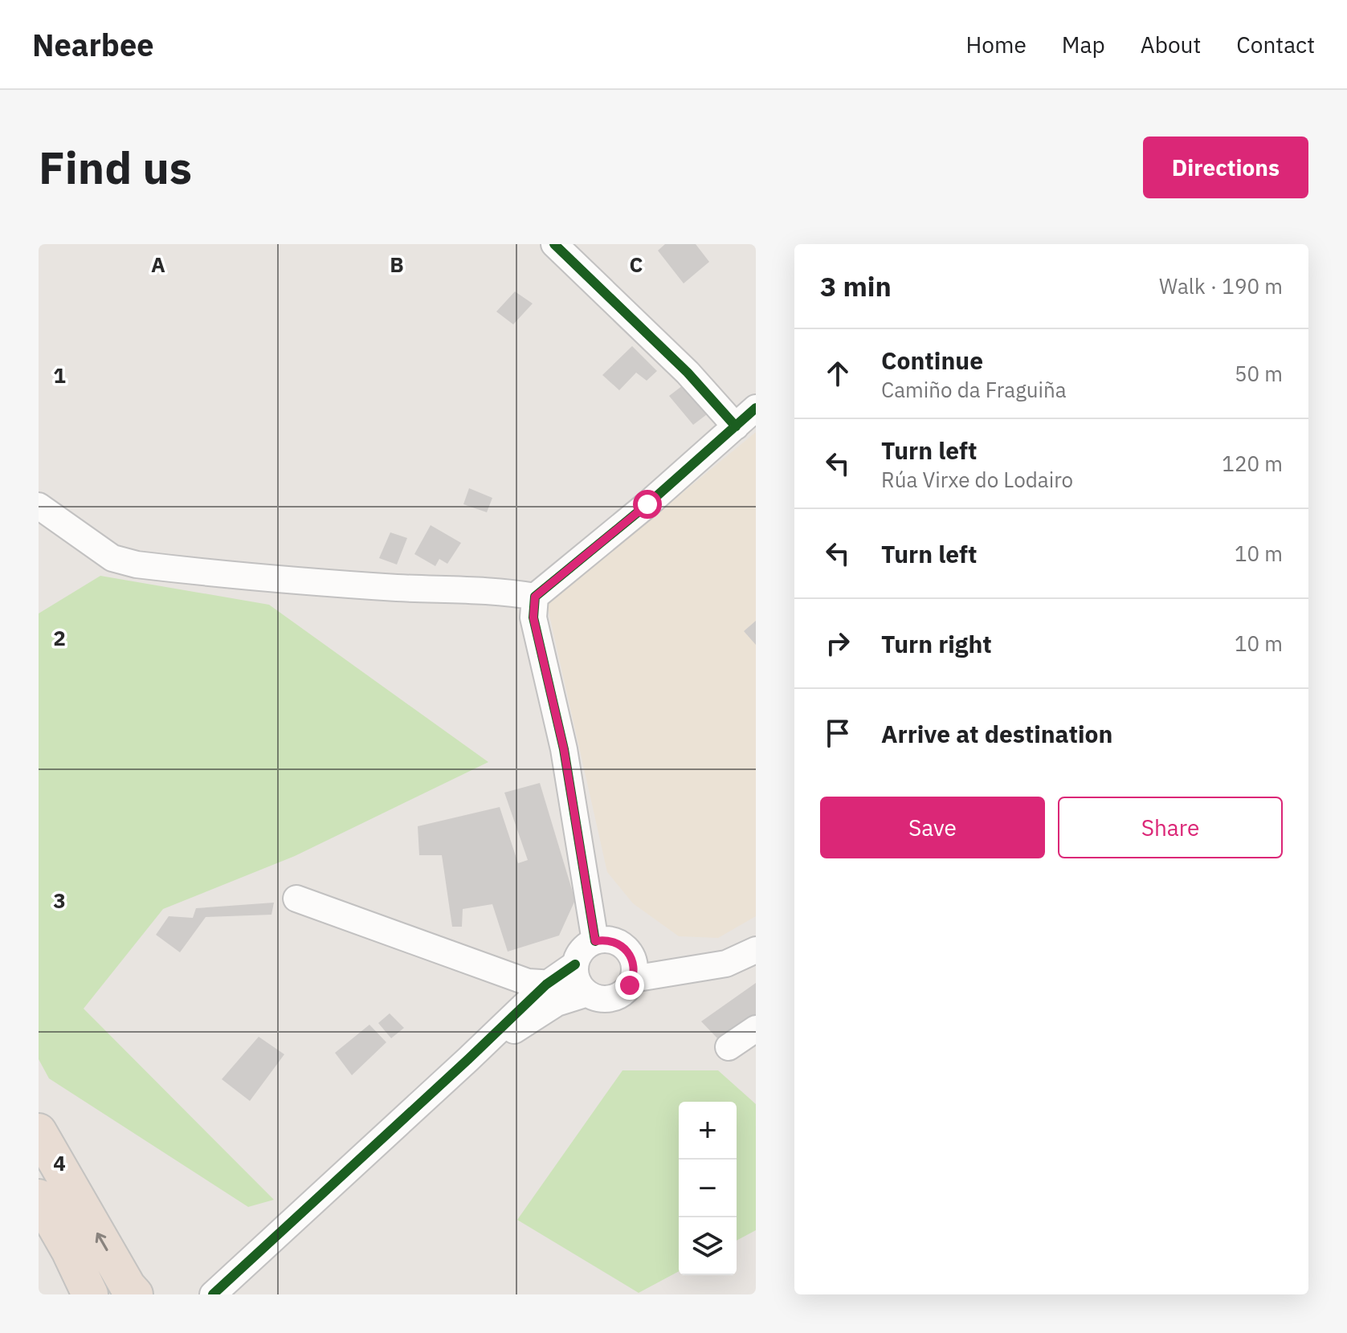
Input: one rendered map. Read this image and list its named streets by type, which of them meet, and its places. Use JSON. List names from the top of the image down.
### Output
{
  "page": {
    "header": "Nearbee",
    "nav": [
      "Home",
      "Map",
      "About",
      "Contact"
    ],
    "buttons": [
      "Directions",
      ["Save", "Share"]
    ],
    "title": "Find us",
    "heading": ["3 min", "Walk · 190 m"],
    "list": [
      ["Continue", "Camiño da Fraguiña", "50 m"],
      ["Turn left", "Rúa Virxe do Lodairo", "120 m"],
      ["Turn left", "10 m"],
      ["Turn right", "10 m"],
      "Arrive at destination"
    ],
    "map_buttons": ["+", "−"]
  },
  "grid": {
    "columns": ["A", "B", "C"],
    "rows": [
      "1",
      "2",
      "3",
      "4"
    ]
  }
}
